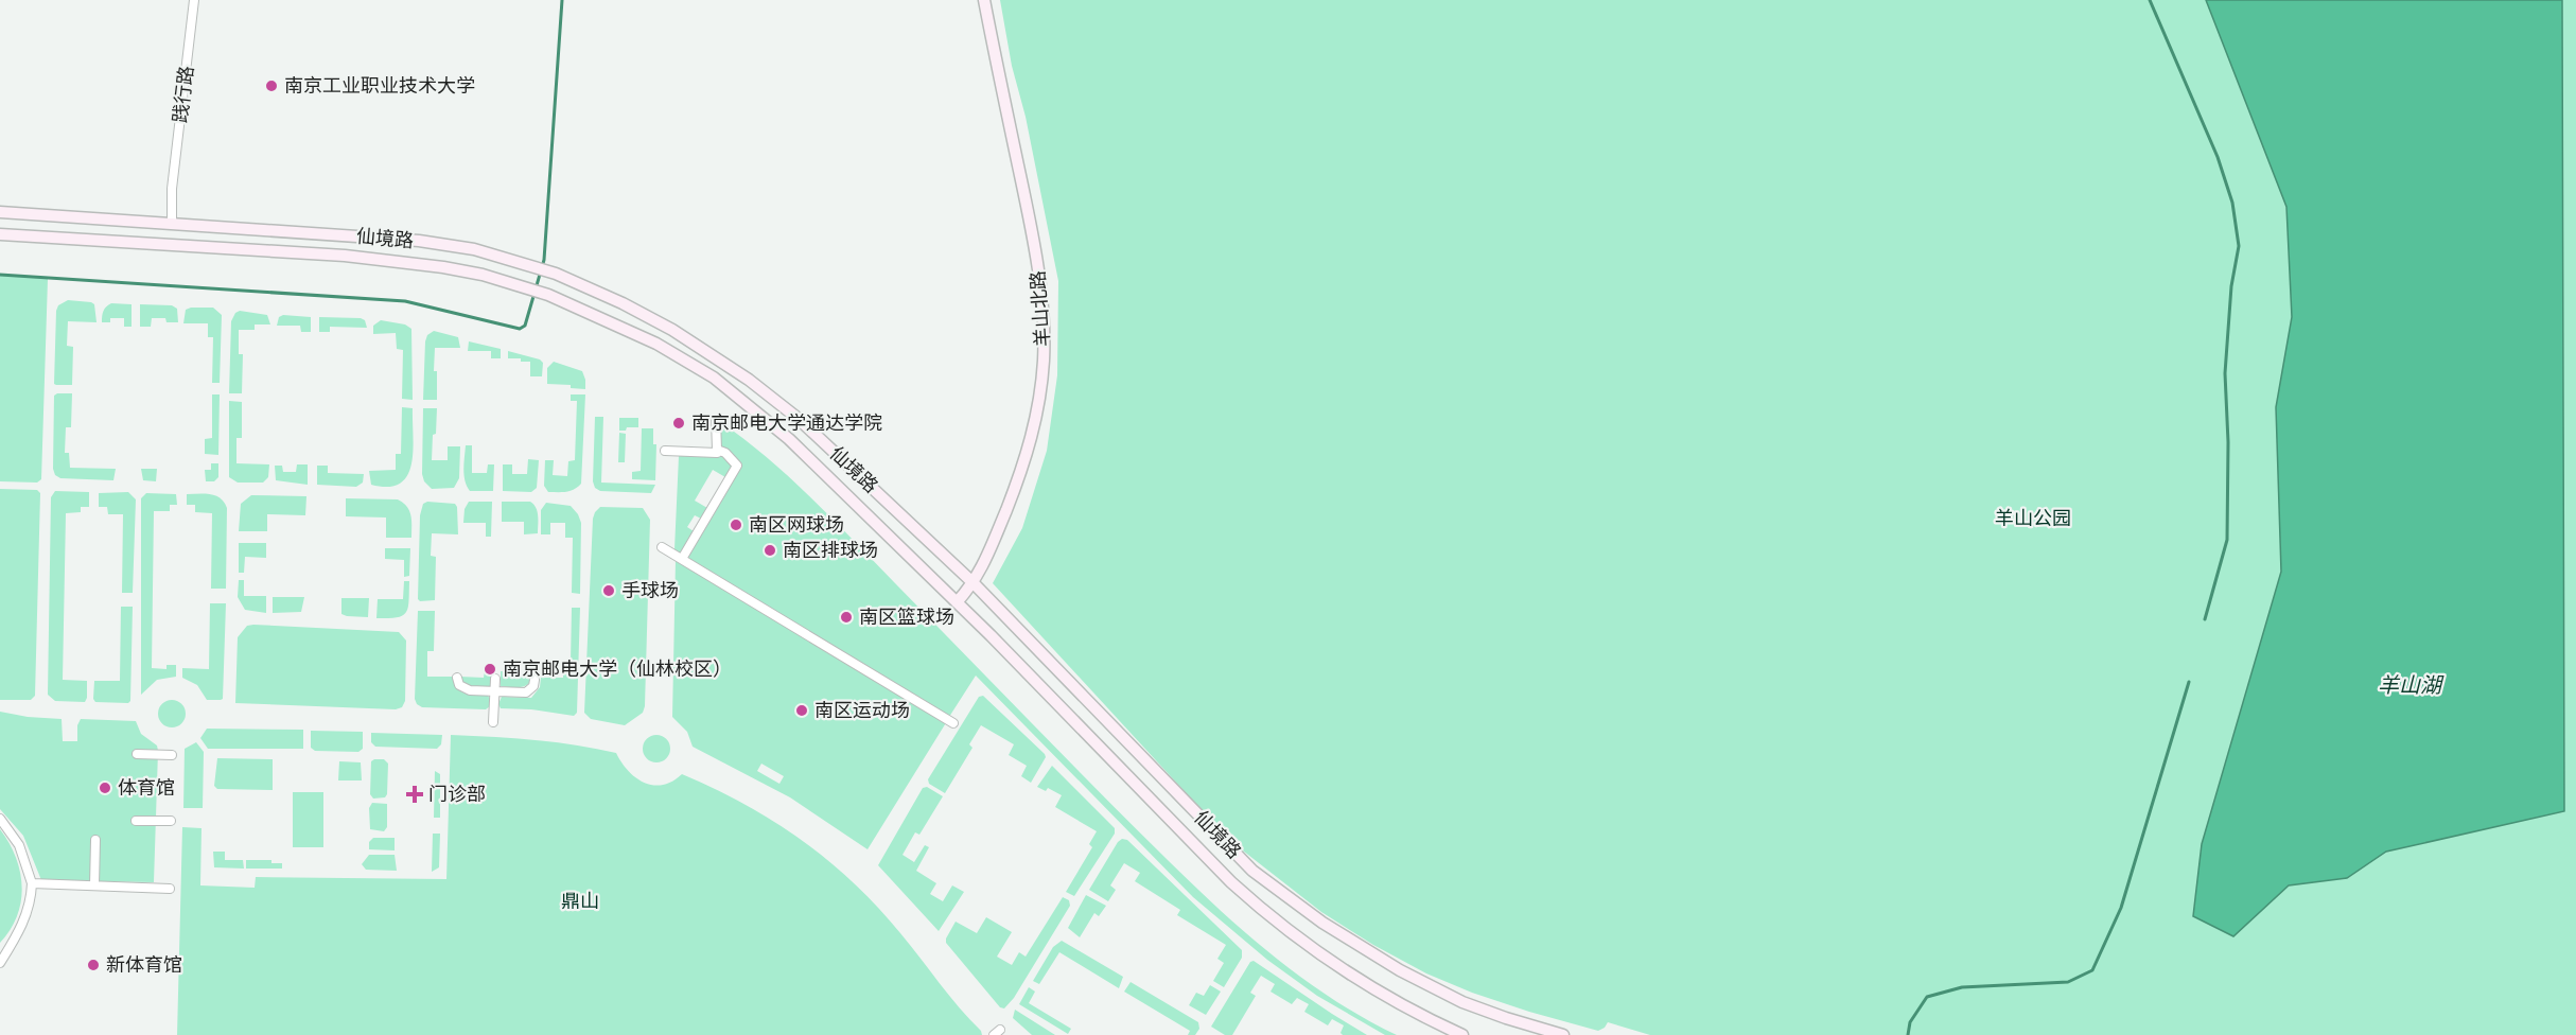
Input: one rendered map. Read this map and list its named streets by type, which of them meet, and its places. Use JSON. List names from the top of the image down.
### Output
{
  "streets": {
    "main road": ["仙境路", "羊山北路"],
    "street": ["践行路"]
  },
  "crossings": [
    ["践行路", "仙境路"],
    ["仙境路", "羊山北路"]
  ],
  "water": ["羊山湖"],
  "parks": ["羊山公园", "鼎山"],
  "places": {
    "other": [
      "南京工业职业技术大学",
      "南京邮电大学通达学院",
      "南区网球场",
      "南区排球场",
      "手球场",
      "南区篮球场",
      "南京邮电大学（仙林校区）",
      "南区运动场",
      "体育馆",
      "新体育馆"
    ],
    "health": ["门诊部"]
  }
}
